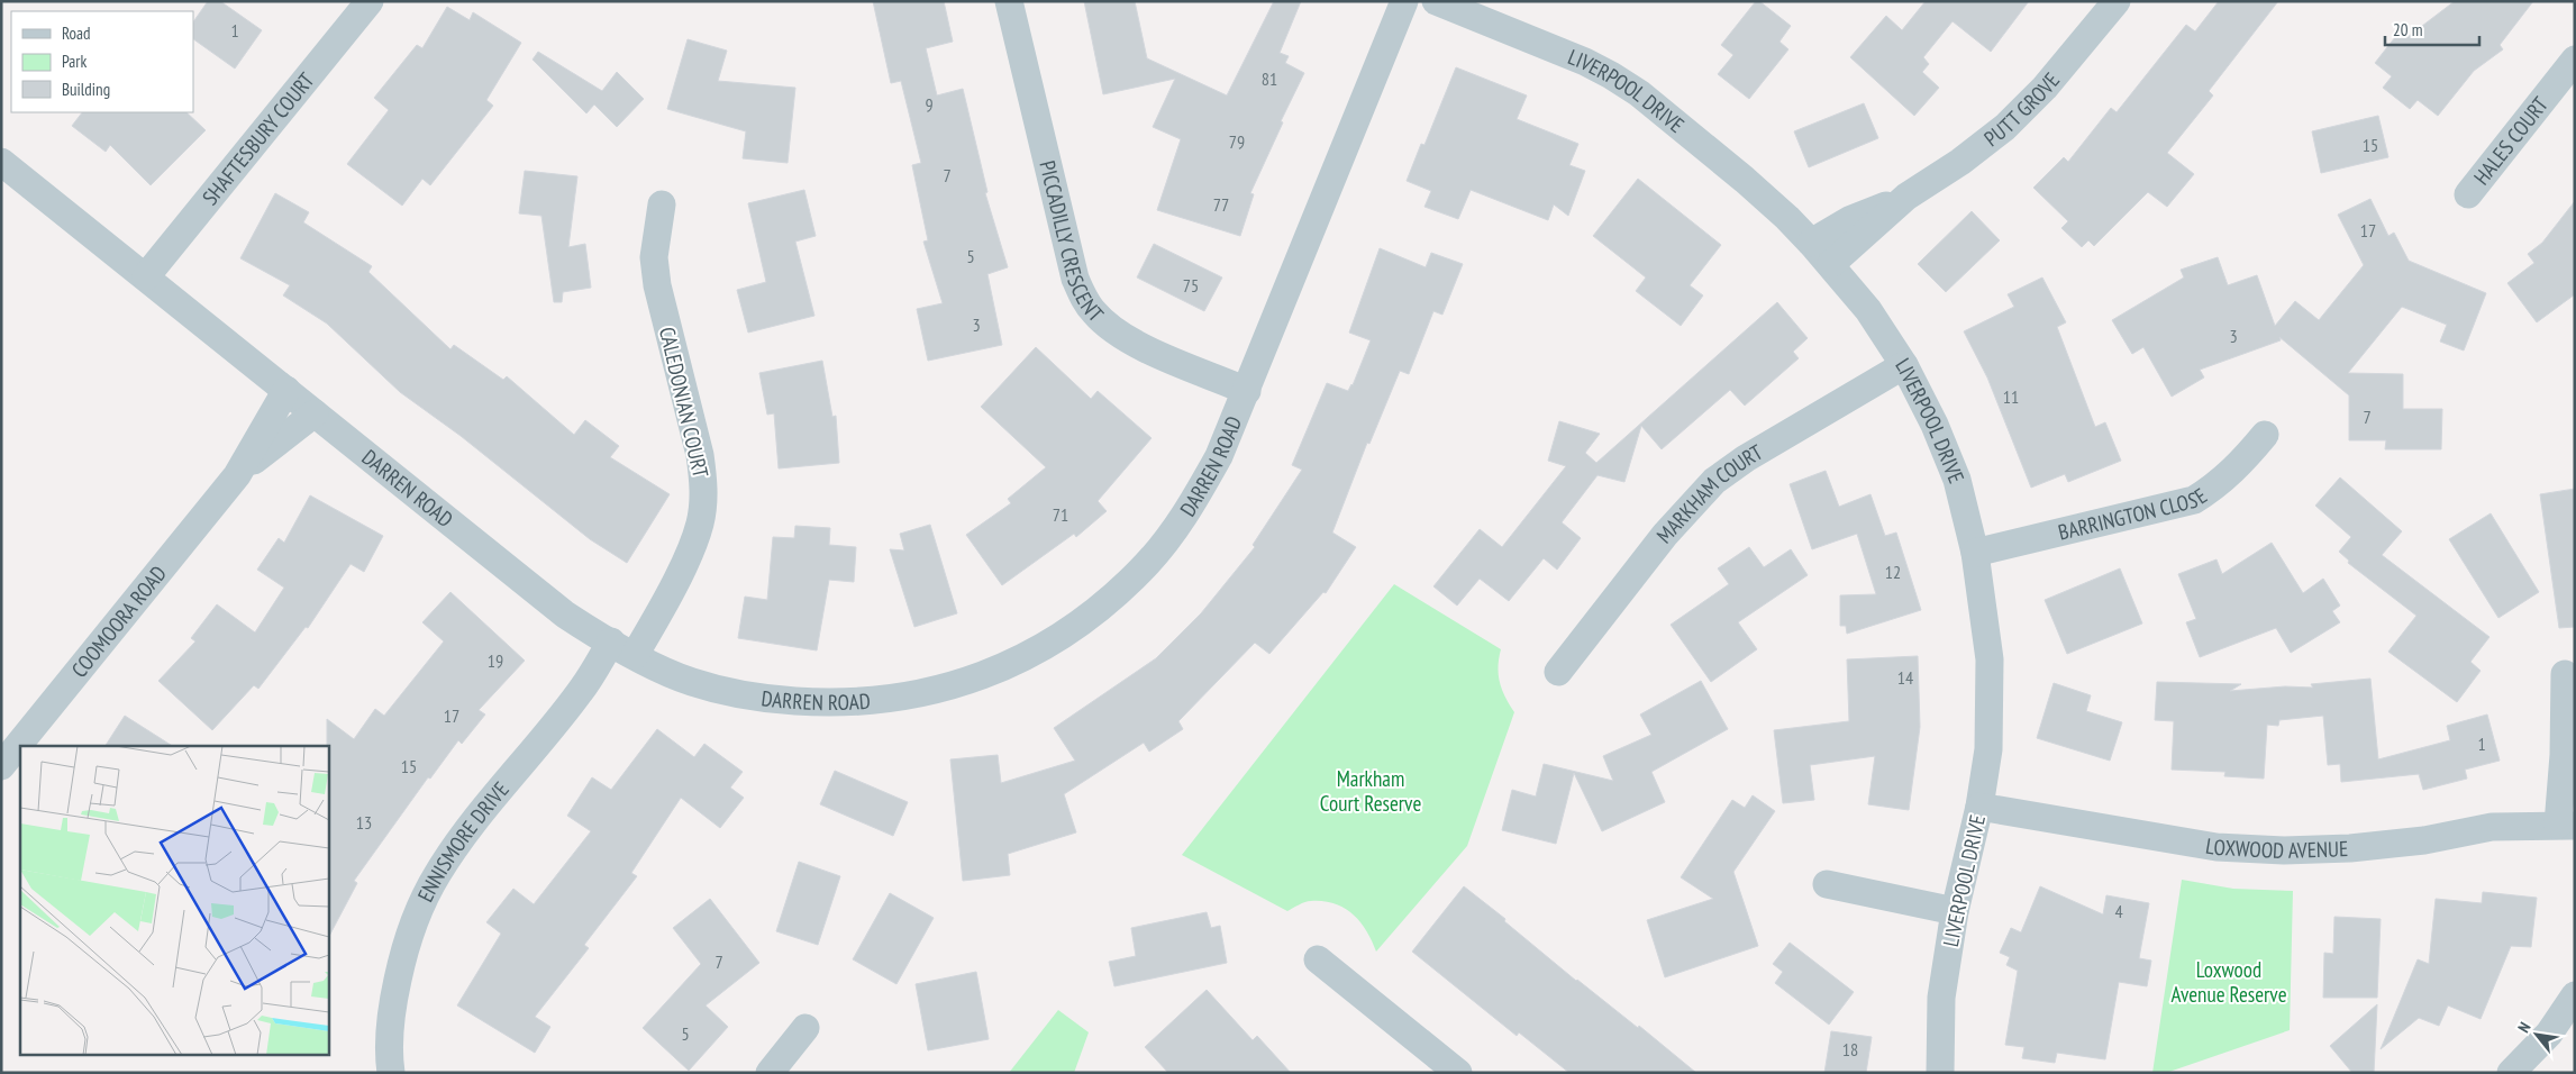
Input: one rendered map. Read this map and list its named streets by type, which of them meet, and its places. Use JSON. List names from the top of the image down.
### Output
{
  "streets": {
    "street": [
      "LIVERPOOL DRIVE",
      "PUTT GROVE",
      "SHAFTESBURY COURT",
      "HALES COURT",
      "PICCADILLY CRESCENT",
      "CALEDONIAN COURT",
      "DARREN ROAD",
      "MARKHAM COURT",
      "BARRINGTON CLOSE",
      "COOMOORA ROAD",
      "ENNISMORE DRIVE",
      "LOXWOOD AVENUE"
    ]
  },
  "crossings": [
    ["LIVERPOOL DRIVE", "PUTT GROVE"],
    ["LIVERPOOL DRIVE", "MARKHAM COURT"],
    ["LIVERPOOL DRIVE", "BARRINGTON CLOSE"],
    ["LIVERPOOL DRIVE", "LOXWOOD AVENUE"],
    ["SHAFTESBURY COURT", "DARREN ROAD"],
    ["PICCADILLY CRESCENT", "DARREN ROAD"],
    ["CALEDONIAN COURT", "DARREN ROAD"],
    ["DARREN ROAD", "COOMOORA ROAD"],
    ["DARREN ROAD", "ENNISMORE DRIVE"]
  ],
  "parks": ["Markham Court Reserve", "Loxwood Avenue Reserve"],
  "house_numbers": [
    "1",
    "81",
    "9",
    "79",
    "15",
    "7",
    "77",
    "17",
    "5",
    "75",
    "3",
    "3",
    "11",
    "7",
    "71",
    "12",
    "19",
    "14",
    "17",
    "1",
    "15",
    "13",
    "4",
    "7",
    "5",
    "18"
  ],
  "legend": ["Road", "Park", "Building"],
  "scale_bar": "20 m",
  "north": "top left"
}
